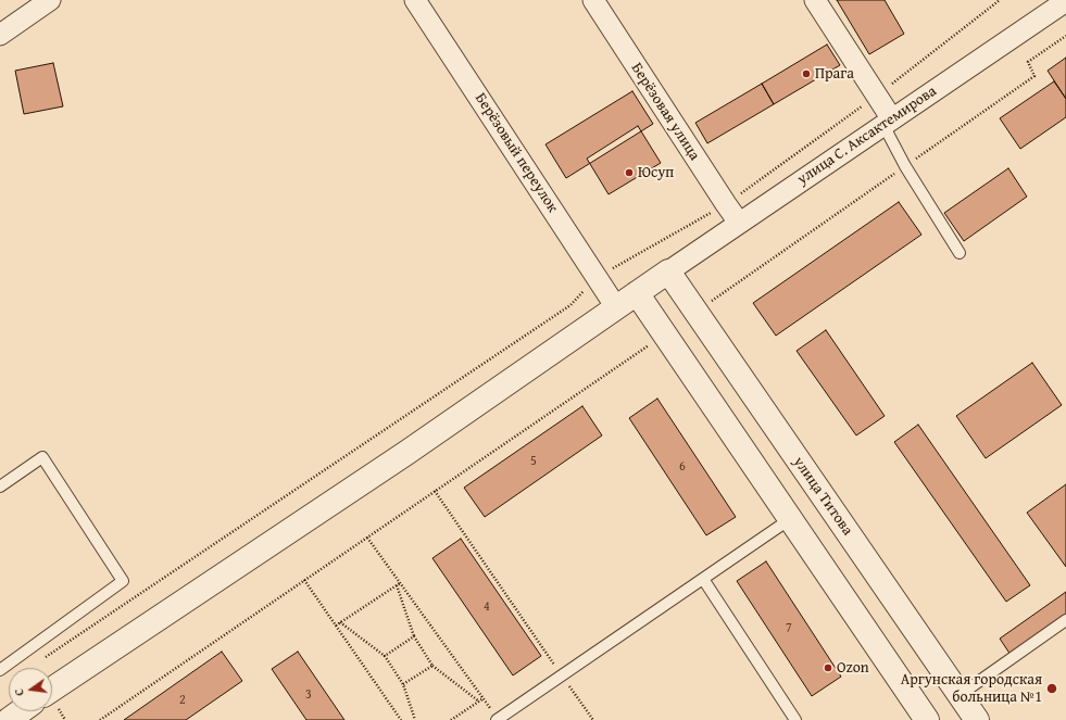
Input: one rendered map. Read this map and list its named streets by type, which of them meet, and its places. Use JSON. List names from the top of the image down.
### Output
{
  "streets": {
    "street": [
      "Берёзовая улица",
      "улица С. Аксактемирова",
      "Берёзовый переулок",
      "улица Титова"
    ]
  },
  "crossings": [
    ["Берёзовая улица", "улица С. Аксактемирова"],
    ["улица С. Аксактемирова", "улица Титова"]
  ],
  "places": [
    "Прага",
    "Юсуп",
    "Ozon",
    "Аргунская городская больница №1"
  ],
  "house_numbers": [
    "5",
    "6",
    "4",
    "7",
    "3",
    "2"
  ],
  "north": "left"
}
